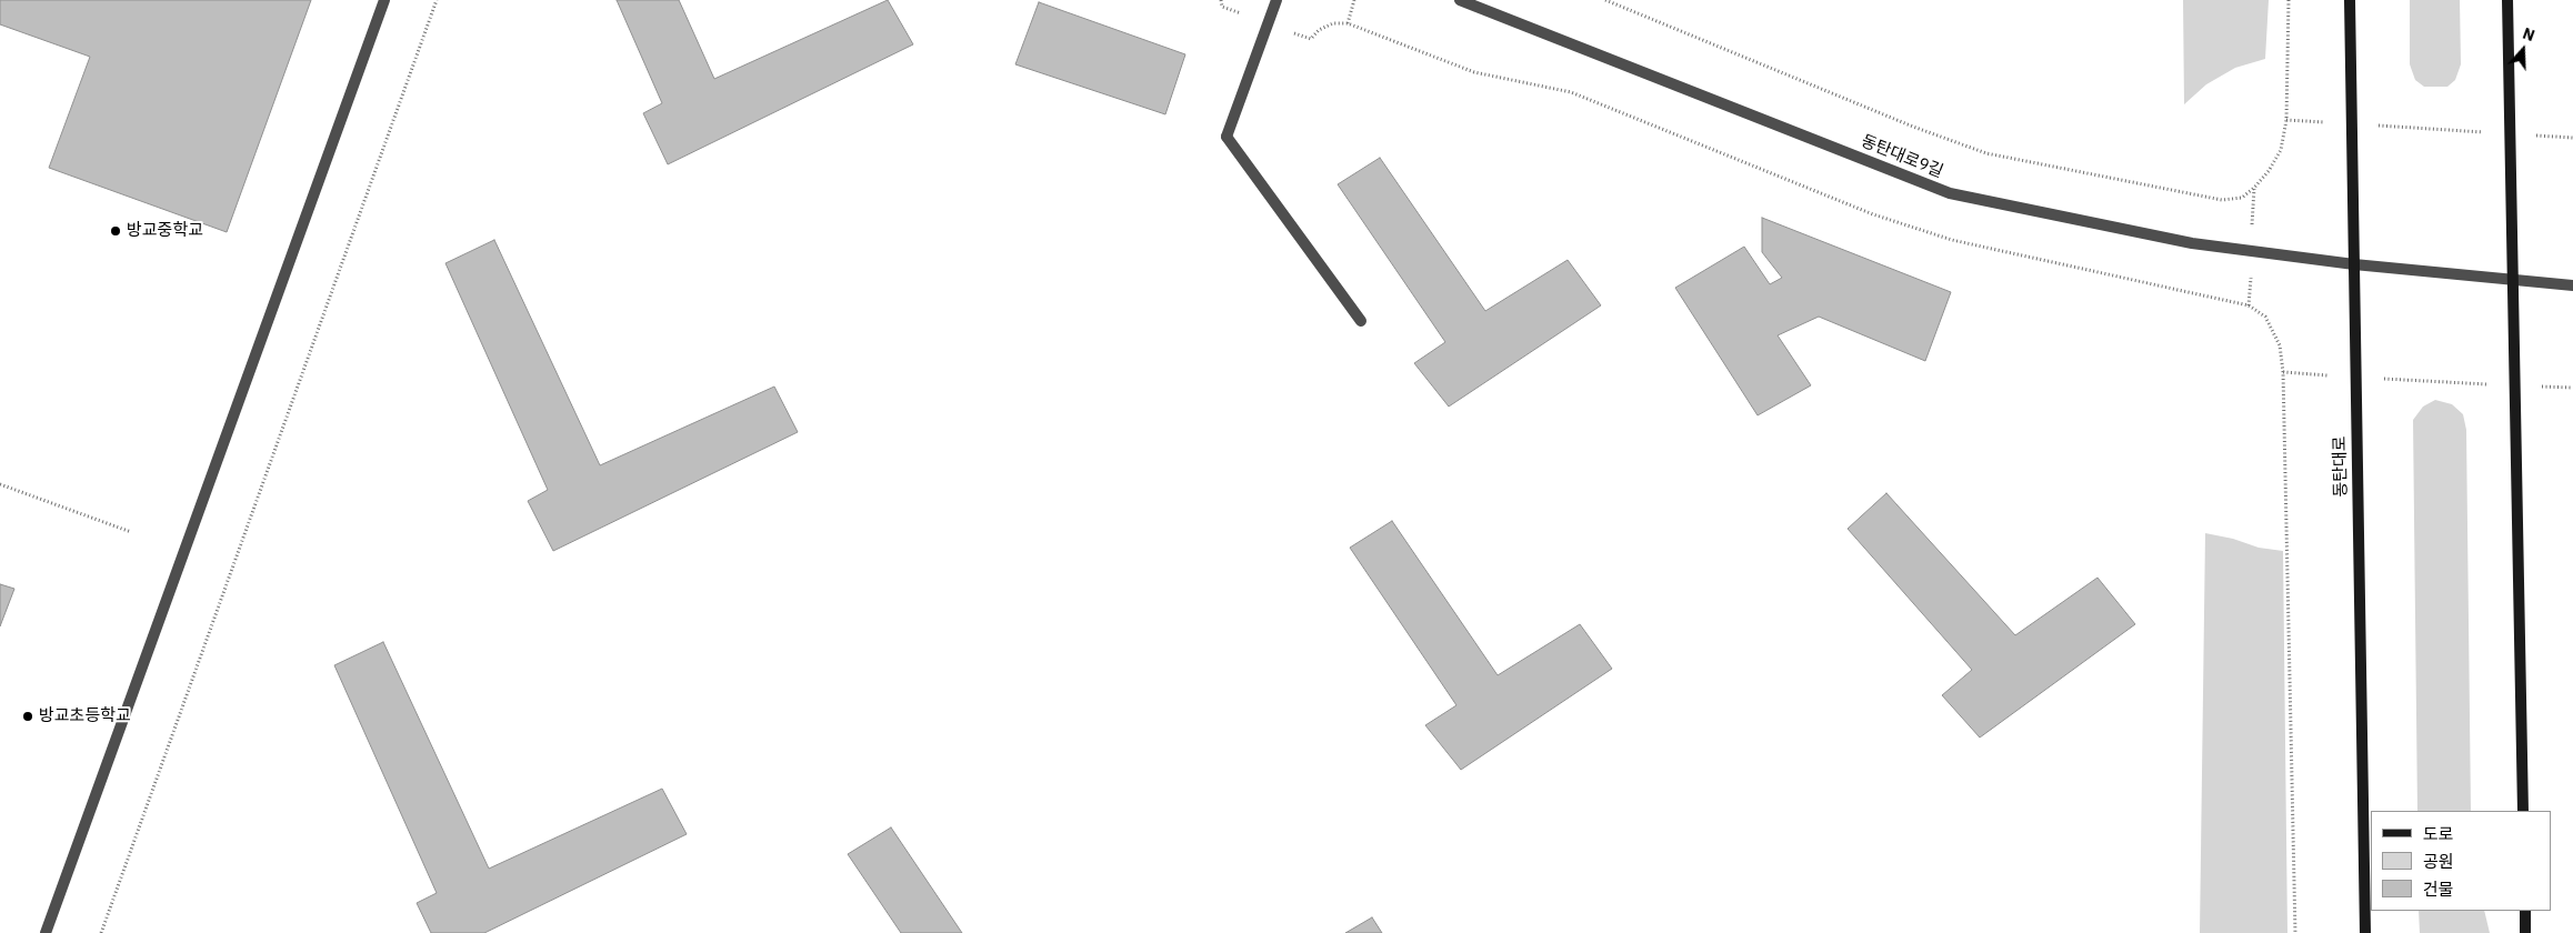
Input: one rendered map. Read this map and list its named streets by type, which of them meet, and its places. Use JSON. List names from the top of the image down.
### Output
{
  "streets": {
    "main road": ["동탄대로"],
    "street": ["동탄대로9길"]
  },
  "crossings": [
    ["동탄대로9길", "동탄대로"]
  ],
  "places": ["방교중학교", "방교초등학교"],
  "legend": ["도로", "공원", "건물"],
  "north": "top"
}
